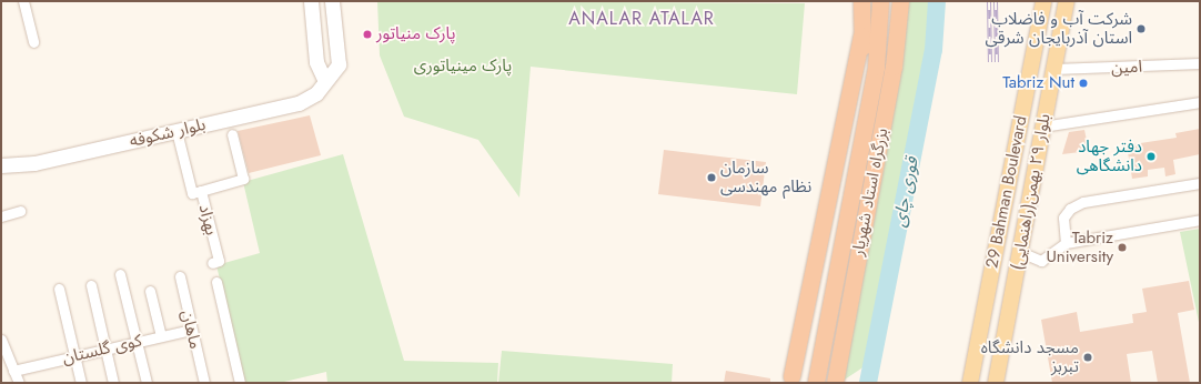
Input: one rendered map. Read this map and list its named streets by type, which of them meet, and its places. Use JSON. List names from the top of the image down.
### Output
{
  "streets": {
    "highway": ["بزرگراه استاد شهریار"],
    "main road": ["بلوار شکوفه", "29 Bahman Boulevard", "بلوار ٢٩ بهمن(راهنمایی)"],
    "street": [
      "امین",
      "بهزاد",
      "ماهان",
      "کوی گلستان"
    ]
  },
  "crossings": [
    ["امین", "بلوار ٢٩ بهمن(راهنمایی)"],
    ["بلوار شکوفه", "بهزاد"],
    ["ماهان", "کوی گلستان"]
  ],
  "districts": ["ANALAR ATALAR"],
  "water": ["قوری چای"],
  "parks": ["پارک مینیاتوری"],
  "places": [
    "شرکت آب و فاضلاب استان آذربایجان شرقی",
    "پارک منیاتور",
    "Tabriz Nut",
    "دفتر جهاد دانشگاهی",
    "سازمان نظام مهندسی",
    "Tabriz University",
    "مسجد دانشگاه تبربز"
  ]
}
